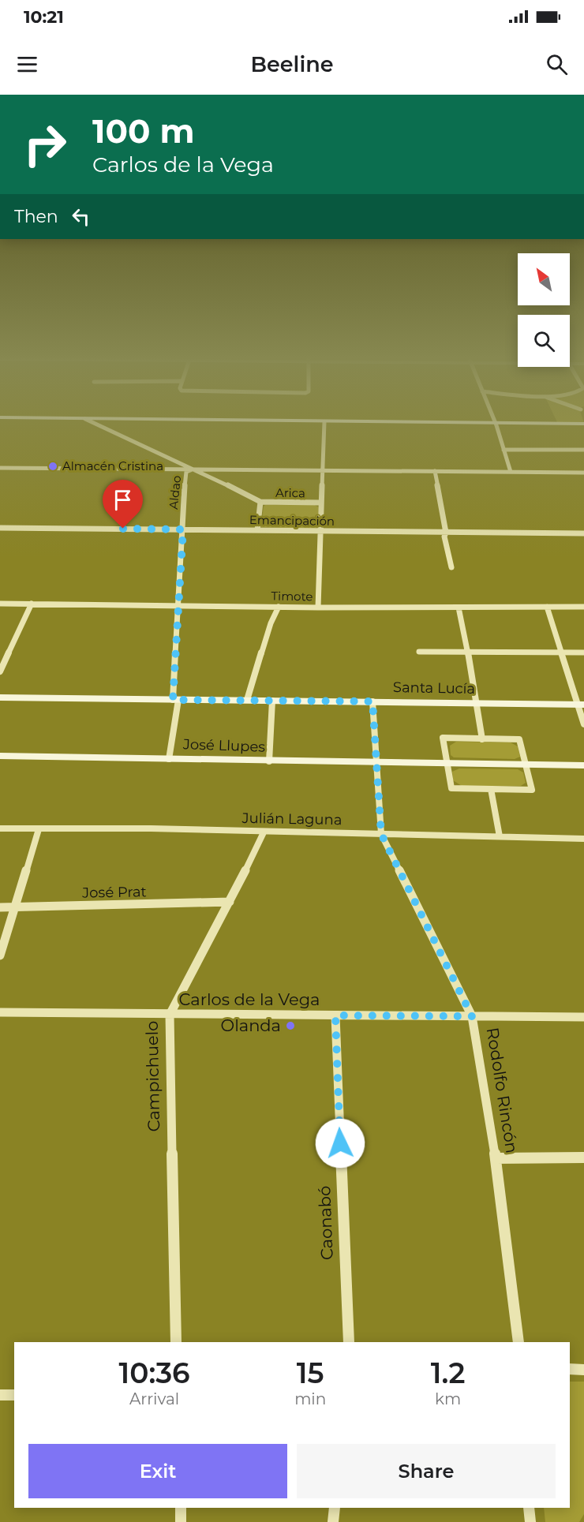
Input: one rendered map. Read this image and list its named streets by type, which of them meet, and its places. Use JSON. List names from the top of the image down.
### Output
{
  "streets": {
    "street": [
      "Aldao",
      "Arica",
      "Emancipación",
      "Timote",
      "Santa Lucía",
      "José Llupes",
      "Julián Laguna",
      "José Prat",
      "Carlos de la Vega",
      "Campichuelo",
      "Rodolfo Rincón",
      "Caonabó"
    ]
  },
  "crossings": [
    ["Aldao", "Emancipación"],
    ["Aldao", "Timote"],
    ["Aldao", "Santa Lucía"],
    ["Aldao", "José Llupes"],
    ["Julián Laguna", "Campichuelo"],
    ["Julián Laguna", "Rodolfo Rincón"],
    ["José Prat", "Campichuelo"],
    ["Carlos de la Vega", "Campichuelo"],
    ["Carlos de la Vega", "Rodolfo Rincón"],
    ["Carlos de la Vega", "Caonabó"]
  ],
  "places": ["Almacén Cristina", "Olanda"],
  "north": "top left",
  "page": {
    "status": "10:21",
    "header": "Beeline",
    "turn": ["100 m", "Carlos de la Vega"],
    "then": "Then",
    "eta": [
      "10:36",
      "Arrival",
      "15",
      "min",
      "1.2",
      "km"
    ],
    "buttons": ["Exit", "Share"]
  }
}
